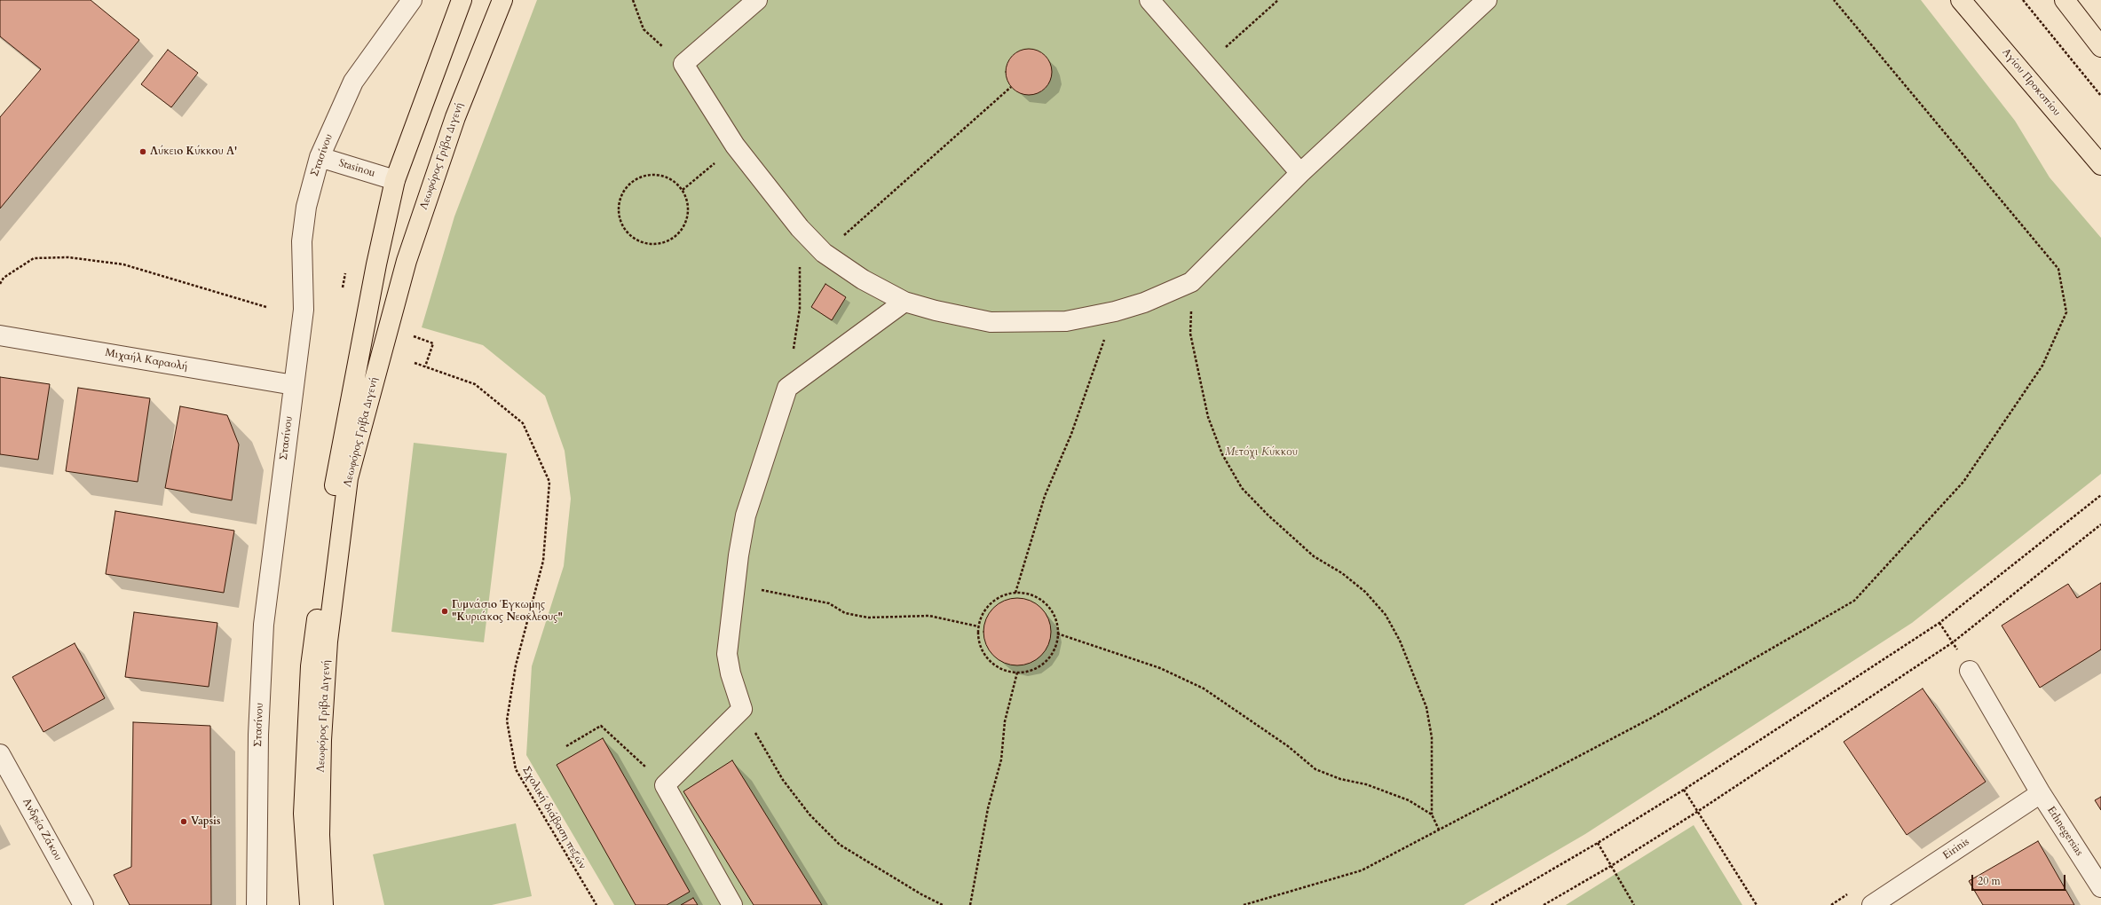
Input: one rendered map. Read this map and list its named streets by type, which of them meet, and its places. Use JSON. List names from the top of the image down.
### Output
{
  "streets": {
    "main road": ["Αγίου Προκοπίου", "Λεωφόρος Γρίβα Διγενή"],
    "street": [
      "Στασίνου",
      "Stasinou",
      "Μιχαήλ Καραολή",
      "Ανδρέα Ζάκου",
      "Ethnegersias",
      "Eirinis"
    ],
    "path": ["Σχολική διάβαση πεζών"]
  },
  "crossings": [
    ["Στασίνου", "Stasinou"],
    ["Στασίνου", "Μιχαήλ Καραολή"],
    ["Λεωφόρος Γρίβα Διγενή", "Stasinou"],
    ["Ethnegersias", "Eirinis"]
  ],
  "parks": ["Μετόχι Κύκκου"],
  "places": ["Λύκειο Κύκκου Α'", "Γυμνάσιο Έγκωμης \"Κυριάκος Νεοκλέους\"", "Vapsis"],
  "scale_bar": "20 m"
}
